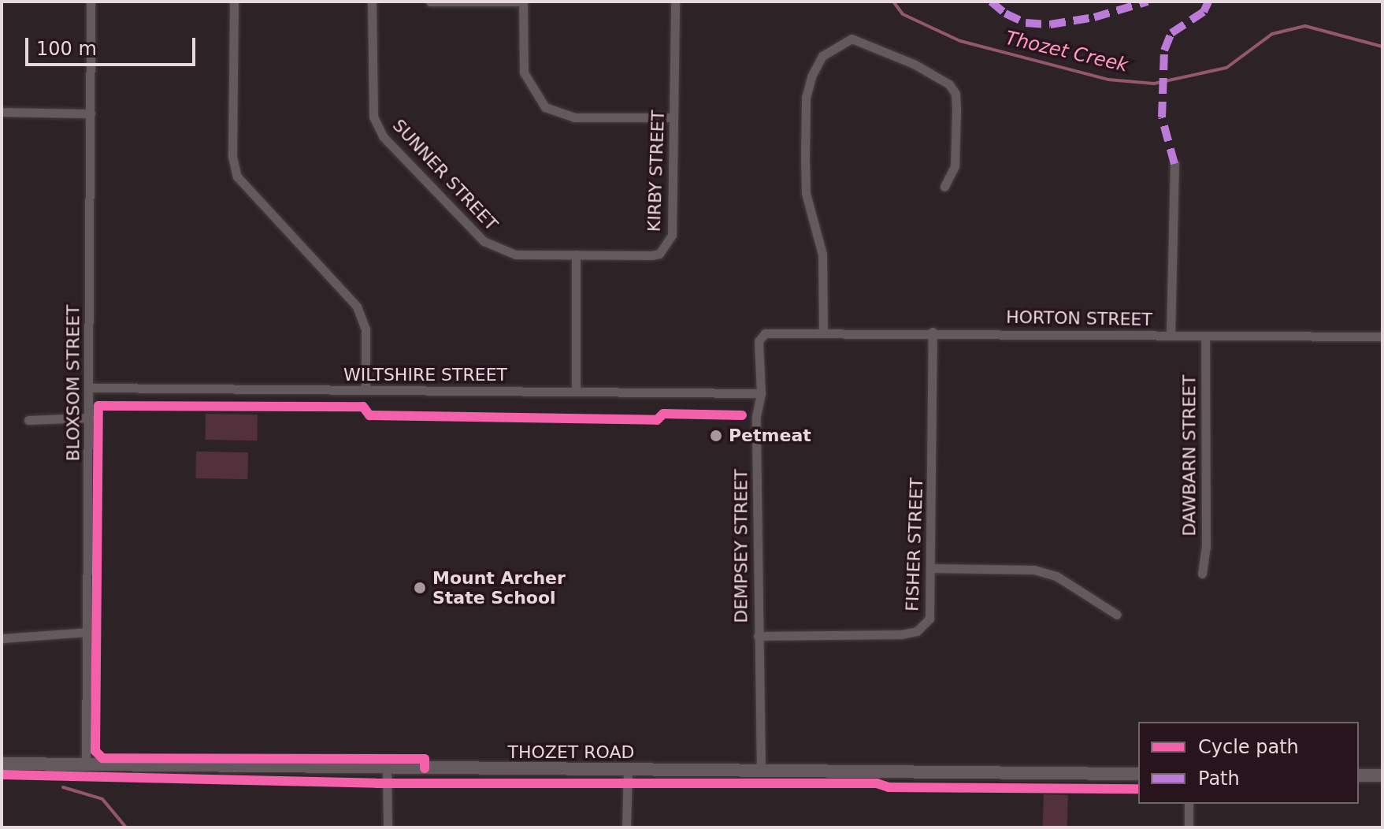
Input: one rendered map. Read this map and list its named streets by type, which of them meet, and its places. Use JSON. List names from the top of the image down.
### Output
{
  "streets": {
    "street": [
      "KIRBY STREET",
      "SUNNER STREET",
      "HORTON STREET",
      "WILTSHIRE STREET",
      "BLOXSOM STREET",
      "DAWBARN STREET",
      "FISHER STREET",
      "DEMPSEY STREET",
      "THOZET ROAD"
    ]
  },
  "crossings": [
    ["KIRBY STREET", "SUNNER STREET"],
    ["HORTON STREET", "DAWBARN STREET"],
    ["HORTON STREET", "FISHER STREET"],
    ["HORTON STREET", "DEMPSEY STREET"],
    ["WILTSHIRE STREET", "BLOXSOM STREET"],
    ["WILTSHIRE STREET", "DEMPSEY STREET"],
    ["BLOXSOM STREET", "THOZET ROAD"],
    ["FISHER STREET", "DEMPSEY STREET"],
    ["DEMPSEY STREET", "THOZET ROAD"]
  ],
  "water": ["Thozet Creek"],
  "places": ["Petmeat", "Mount Archer State School"],
  "legend": ["Cycle path", "Path"],
  "scale_bar": "100 m"
}
